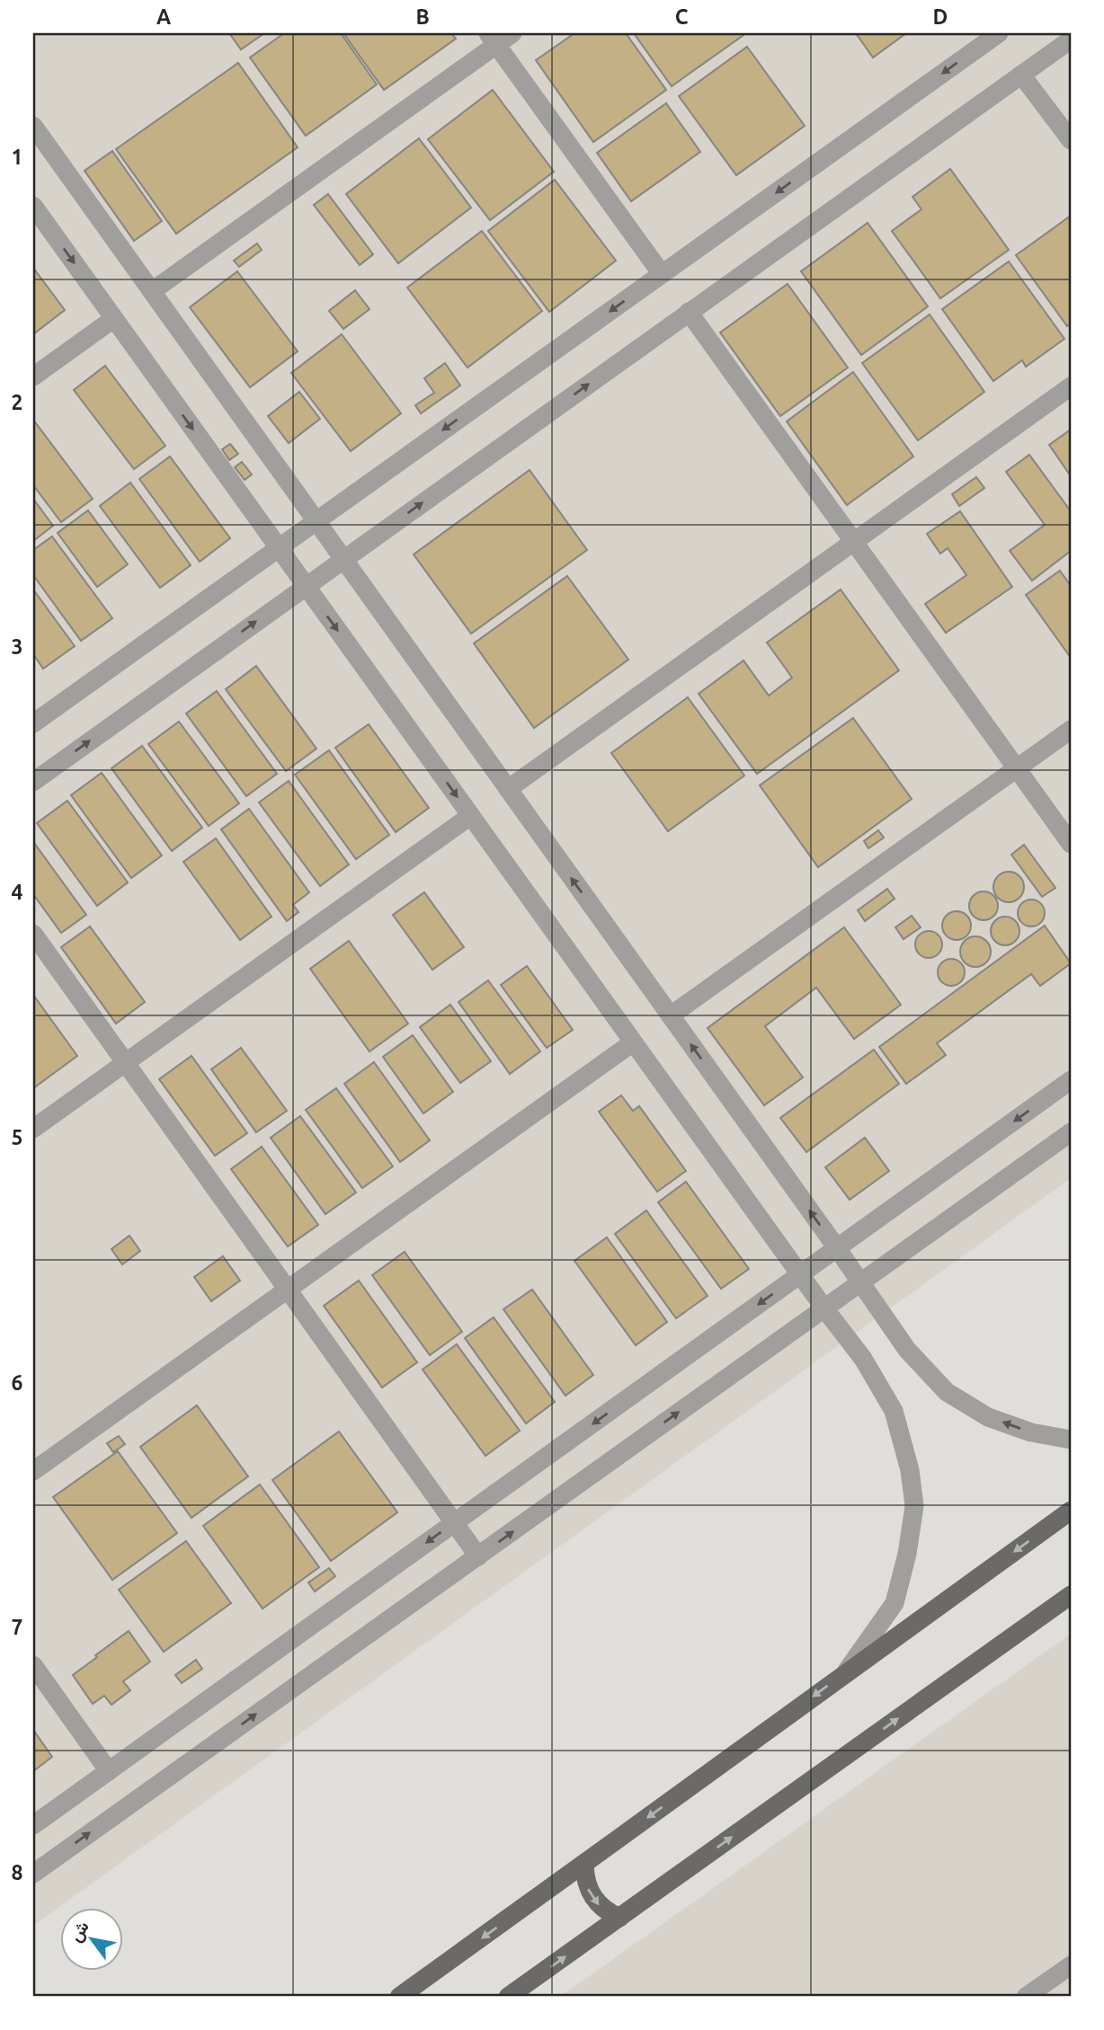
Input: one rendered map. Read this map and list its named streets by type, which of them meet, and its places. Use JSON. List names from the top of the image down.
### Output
{
  "north": "top left",
  "grid": {
    "columns": [
      "A",
      "B",
      "C",
      "D"
    ],
    "rows": [
      "1",
      "2",
      "3",
      "4",
      "5",
      "6",
      "7",
      "8"
    ]
  }
}
